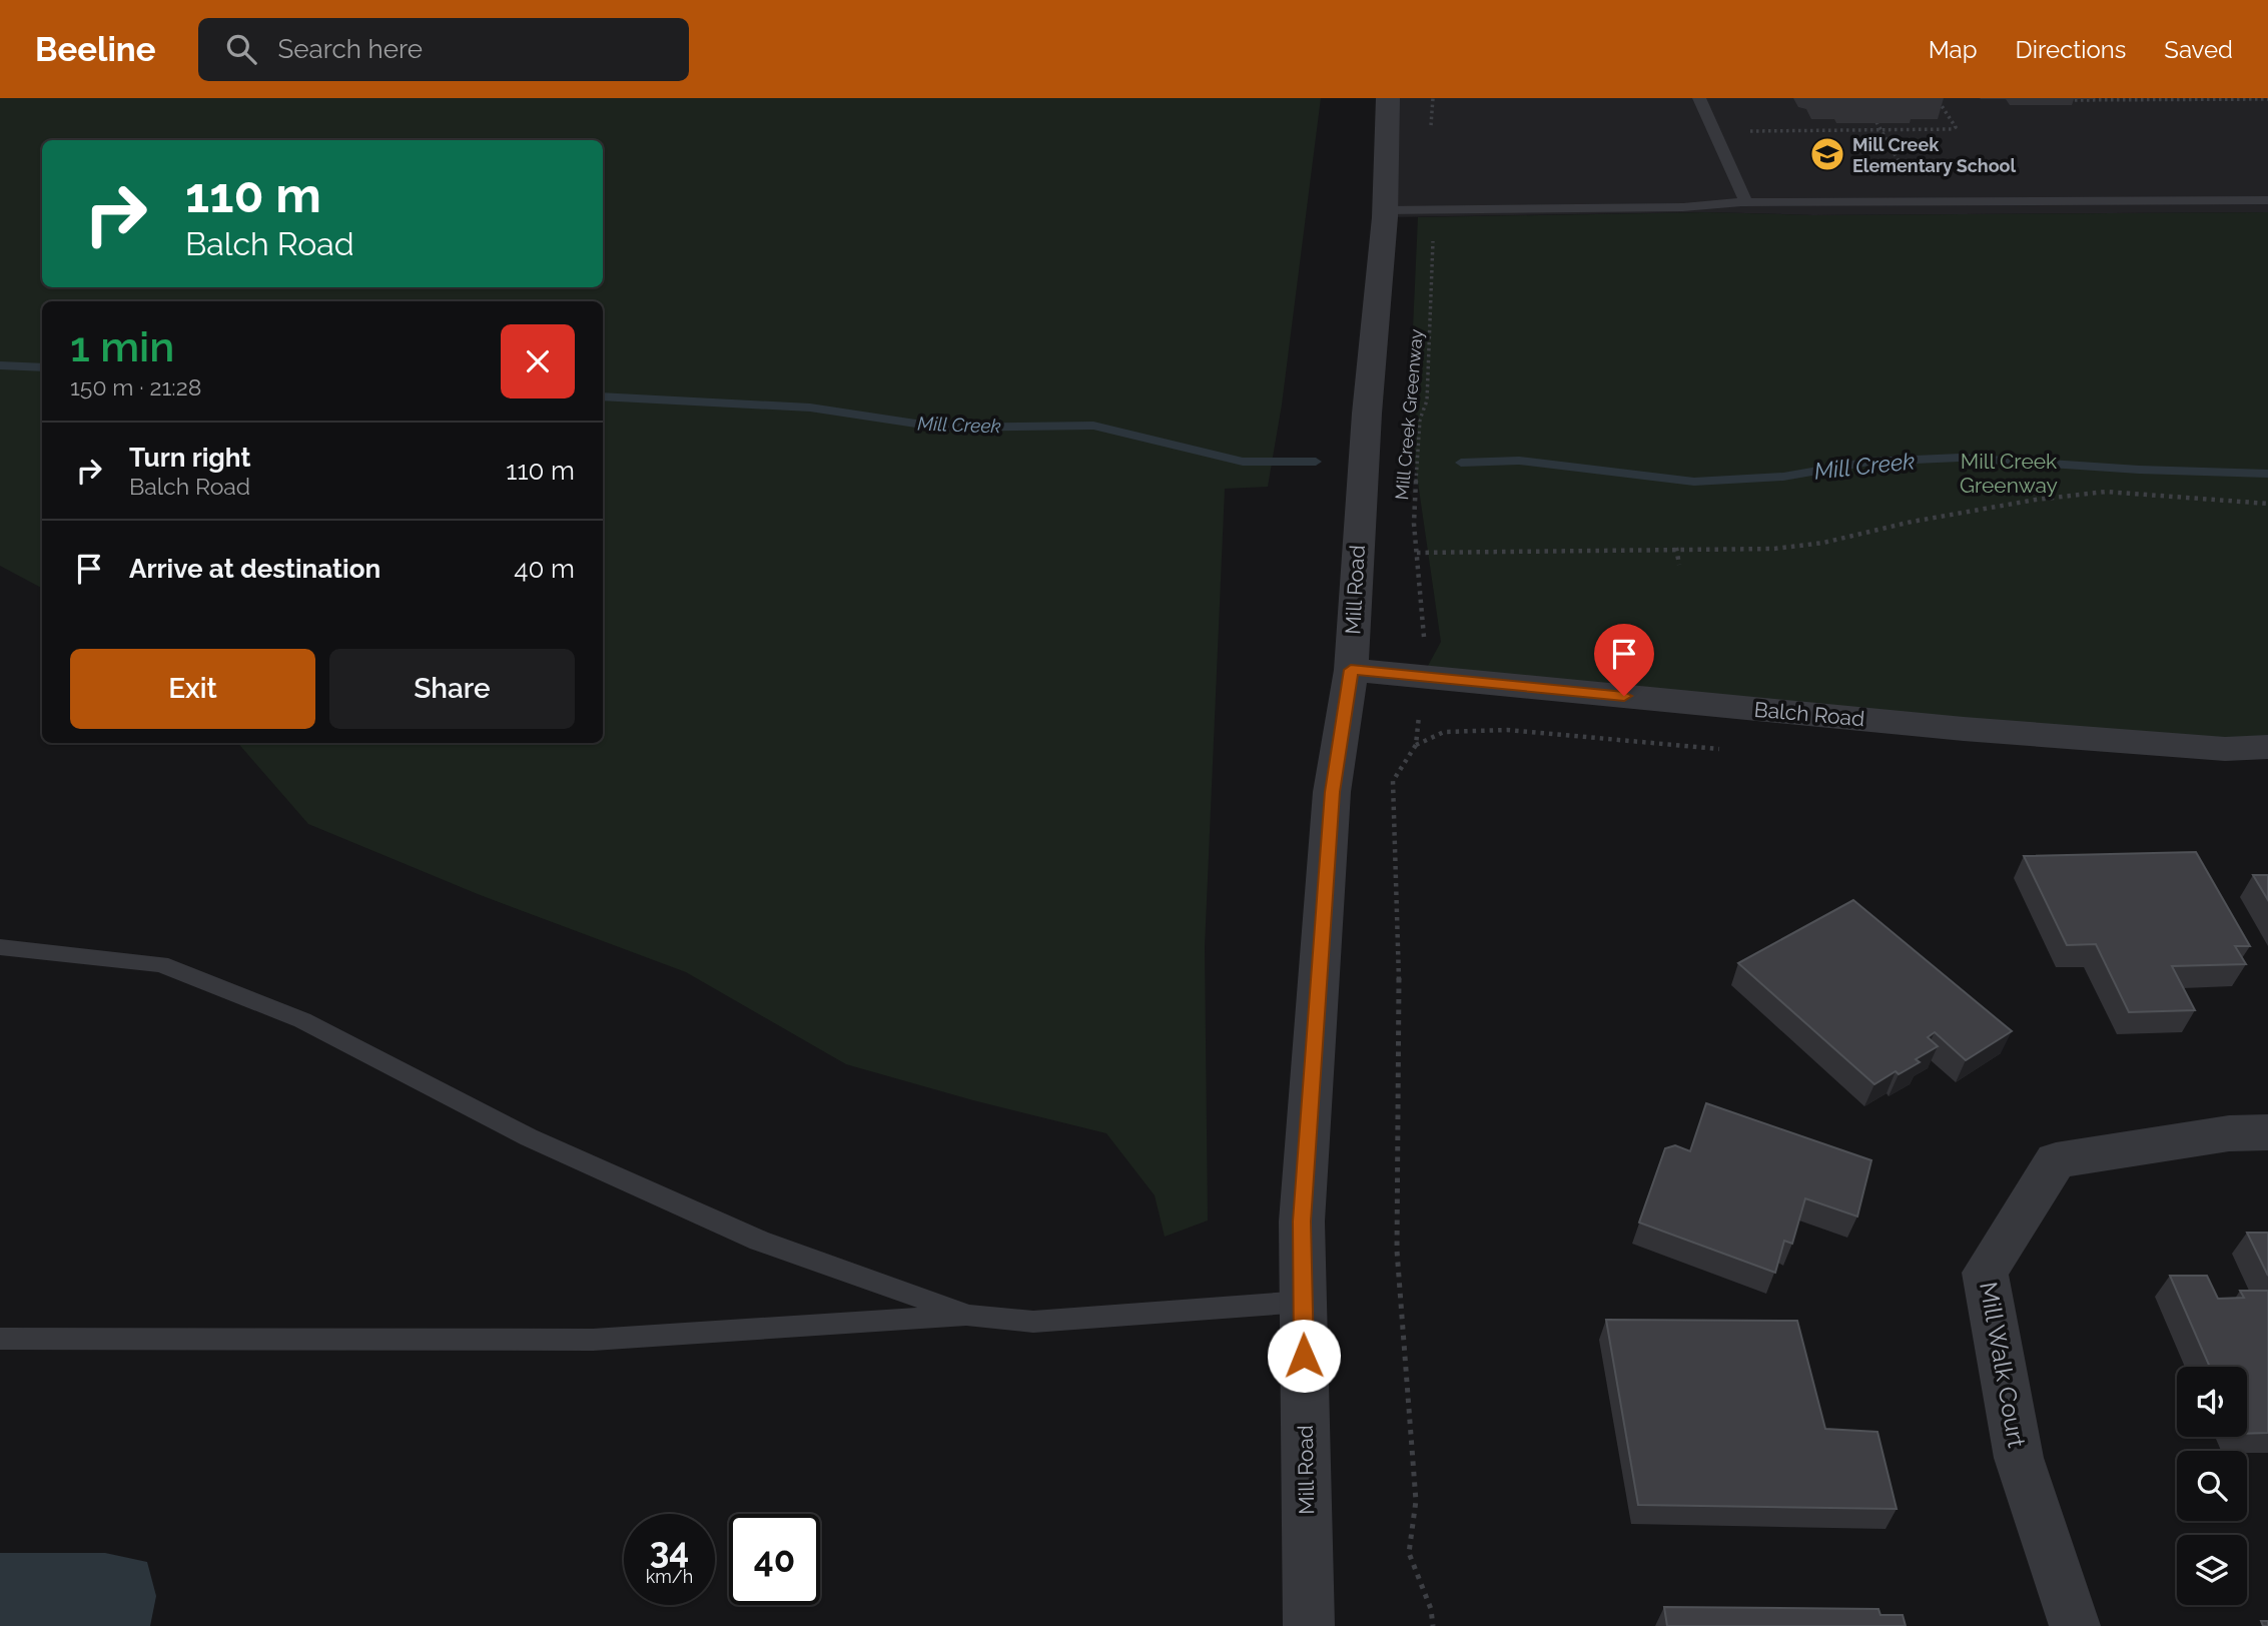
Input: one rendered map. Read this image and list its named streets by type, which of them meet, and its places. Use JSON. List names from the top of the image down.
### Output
{
  "streets": {
    "street": ["Mill Road", "Balch Road", "Mill Walk Court"],
    "path": ["Mill Creek Greenway"]
  },
  "crossings": [
    ["Mill Road", "Balch Road"]
  ],
  "water": ["Mill Creek"],
  "parks": ["Mill Creek Greenway"],
  "places": {
    "school or university": ["Mill Creek Elementary School"]
  },
  "page": {
    "header": "Beeline",
    "search": "Search here",
    "nav": ["Map", "Directions", "Saved"],
    "turn": ["110 m", "Balch Road"],
    "heading": ["1 min", "150 m · 21:28"],
    "list": [
      {
        "name": "Turn right",
        "note": "Balch Road",
        "value": "110 m"
      },
      {
        "name": "Arrive at destination",
        "value": "40 m"
      }
    ],
    "buttons": ["Exit", "Share"],
    "speed": "34 km/h",
    "limit": "40"
  }
}
